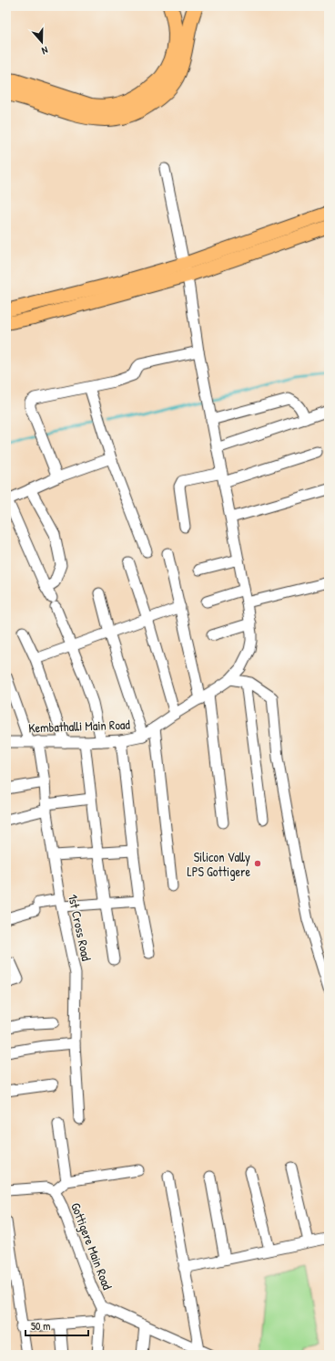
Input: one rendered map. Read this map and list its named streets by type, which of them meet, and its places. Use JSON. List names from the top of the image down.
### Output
{
  "streets": {
    "street": ["Kembathalli Main Road", "1st Cross Road", "Gottigere Main Road"]
  },
  "crossings": [
    ["Kembathalli Main Road", "1st Cross Road"]
  ],
  "places": ["Silicon Vally LPS Gottigere"],
  "scale_bar": "50 m",
  "north": "bottom"
}
